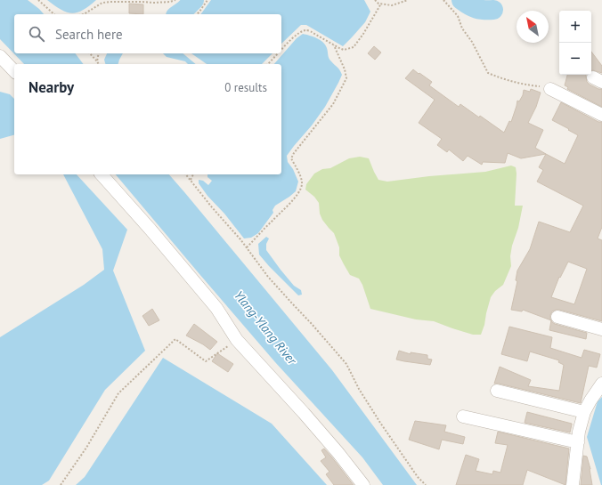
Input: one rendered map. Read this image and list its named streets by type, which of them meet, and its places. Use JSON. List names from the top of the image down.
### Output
{
  "water": ["Ylang-Ylang River"],
  "north": "top left",
  "page": {
    "map_buttons": ["+", "−"],
    "search": "Search here",
    "heading": ["Nearby", "0 results"]
  }
}
